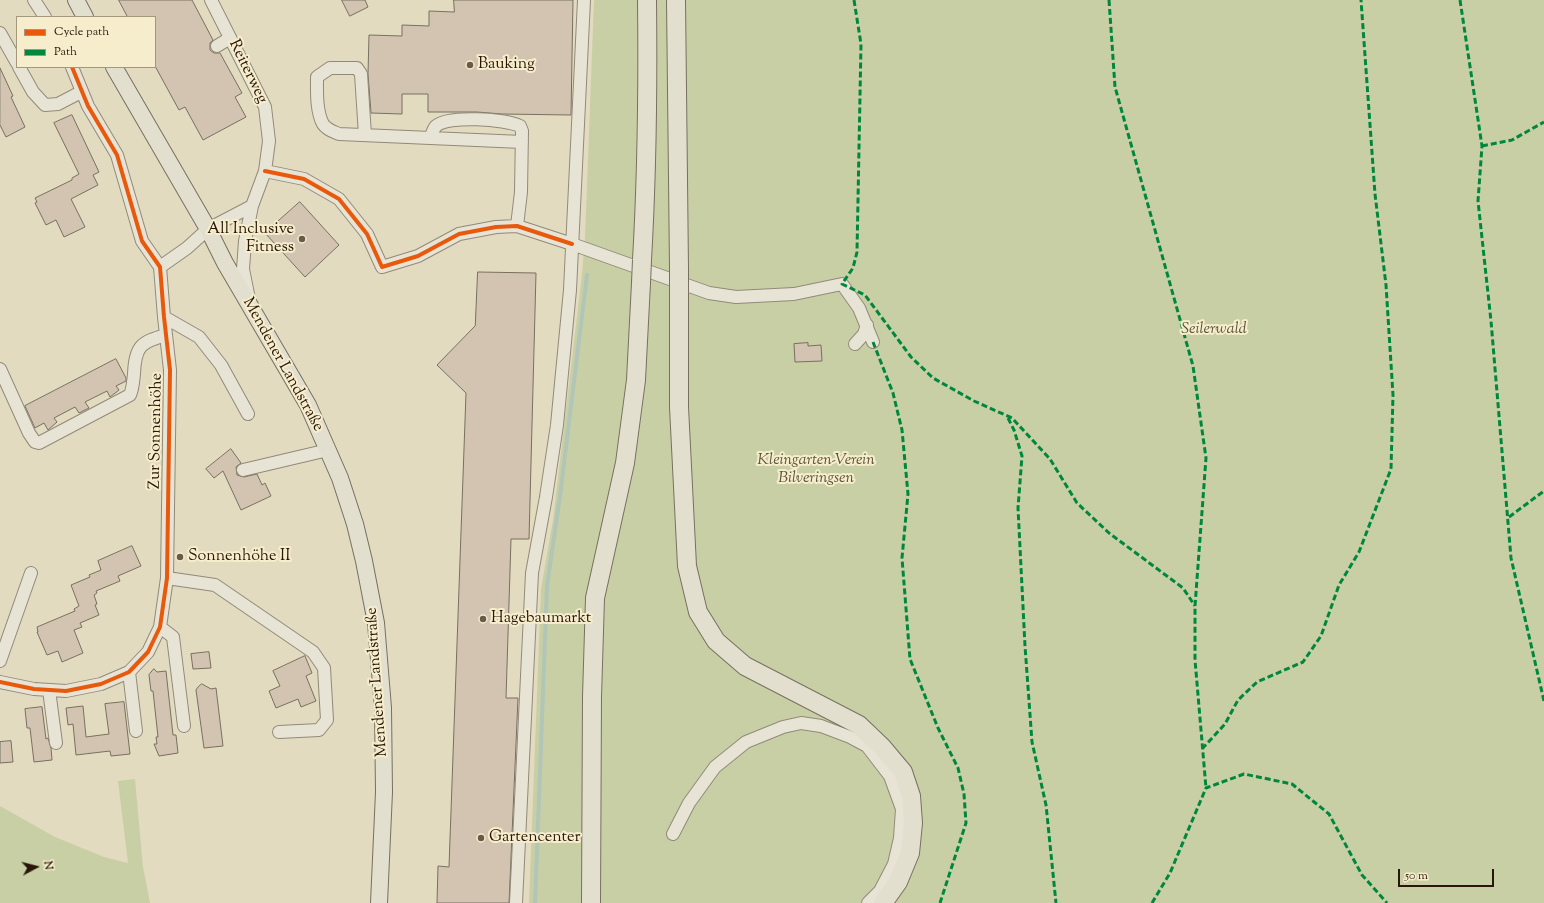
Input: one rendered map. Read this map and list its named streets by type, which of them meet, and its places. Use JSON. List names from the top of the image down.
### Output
{
  "streets": {
    "main road": ["Mendener Landstraße"],
    "street": ["Reiterweg", "Zur Sonnenhöhe"]
  },
  "crossings": [
    ["Reiterweg", "Mendener Landstraße"]
  ],
  "parks": ["Seilerwald", "Kleingarten-Verein Bilveringsen"],
  "places": [
    "Bauking",
    "All Inclusive Fitness",
    "Sonnenhöhe II",
    "Hagebaumarkt",
    "Gartencenter"
  ],
  "legend": ["Cycle path", "Path"],
  "scale_bar": "50 m",
  "north": "right"
}
